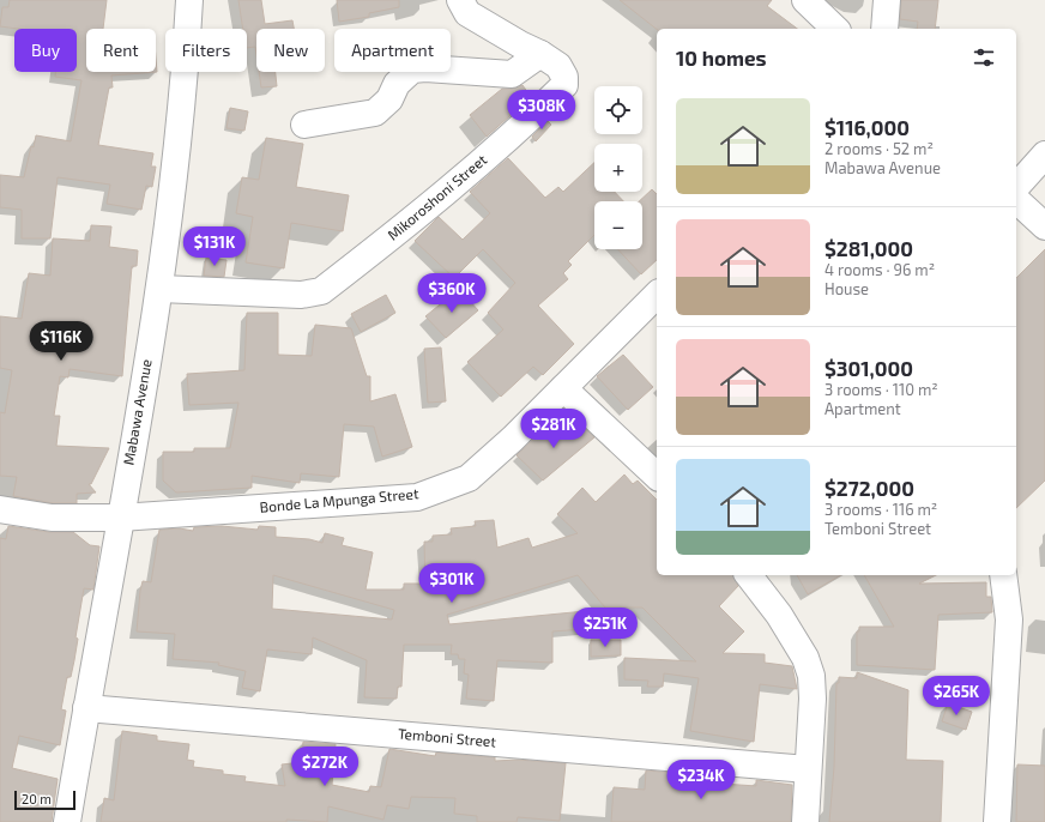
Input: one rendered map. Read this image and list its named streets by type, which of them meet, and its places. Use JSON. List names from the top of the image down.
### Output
{
  "streets": {
    "street": [
      "Mikoroshoni Street",
      "Mabawa Avenue",
      "Bonde La Mpunga Street",
      "Temboni Street"
    ]
  },
  "crossings": [
    ["Mikoroshoni Street", "Mabawa Avenue"],
    ["Mabawa Avenue", "Bonde La Mpunga Street"],
    ["Mabawa Avenue", "Temboni Street"]
  ],
  "scale_bar": "20 m",
  "page": {
    "chip": [
      "Buy",
      "Rent",
      "Filters",
      "New",
      "Apartment"
    ],
    "heading": "10 homes",
    "map_buttons": ["+", "−"],
    "list": [
      {
        "name": "$116,000",
        "note": "2 rooms · 52 m² · Mabawa Avenue"
      },
      {
        "name": "$281,000",
        "note": "4 rooms · 96 m² · House"
      },
      {
        "name": "$301,000",
        "note": "3 rooms · 110 m² · Apartment"
      },
      {
        "name": "$272,000",
        "note": "3 rooms · 116 m² · Temboni Street"
      }
    ],
    "price": [
      "$308K",
      "$131K",
      "$360K",
      "$116K",
      "$281K",
      "$301K",
      "$251K",
      "$265K",
      "$272K",
      "$234K"
    ],
    "scale": "20 m"
  }
}
